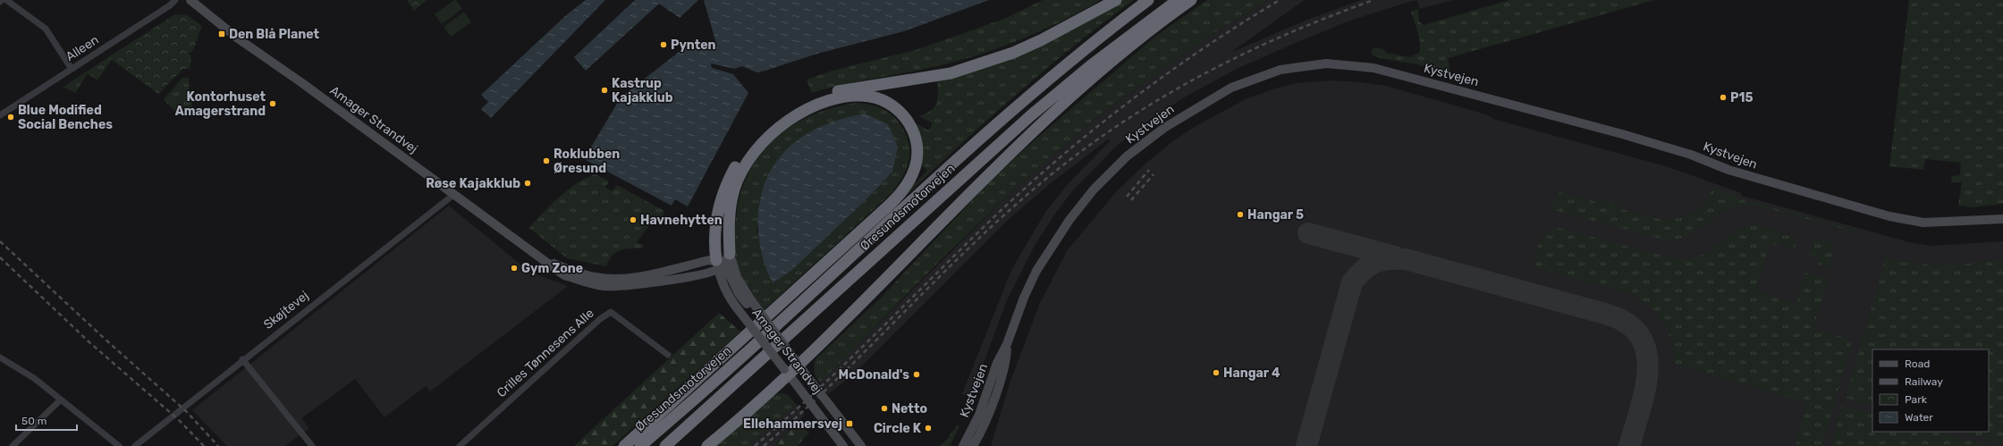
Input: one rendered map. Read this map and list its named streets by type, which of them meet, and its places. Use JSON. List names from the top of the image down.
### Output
{
  "streets": {
    "highway": ["Øresundsmotorvejen"],
    "street": [
      "Alleen",
      "Kystvejen",
      "Amager Strandvej",
      "Skøjtevej",
      "Crilles Tønnesens Alle"
    ]
  },
  "crossings": [
    ["Amager Strandvej", "Skøjtevej"]
  ],
  "places": {
    "transit": ["Den Blå Planet", "Ellehammersvej"],
    "other": [
      "Pynten",
      "Kastrup Kajakklub",
      "P15",
      "Kontorhuset Amagerstrand",
      "Blue Modified Social Benches",
      "Roklubben Øresund",
      "Røse Kajakklub",
      "Hangar 5",
      "Havnehytten",
      "Gym Zone",
      "Hangar 4",
      "McDonald's",
      "Netto",
      "Circle K"
    ]
  },
  "legend": [
    "Road",
    "Railway",
    "Park",
    "Water"
  ],
  "scale_bar": "50 m"
}
